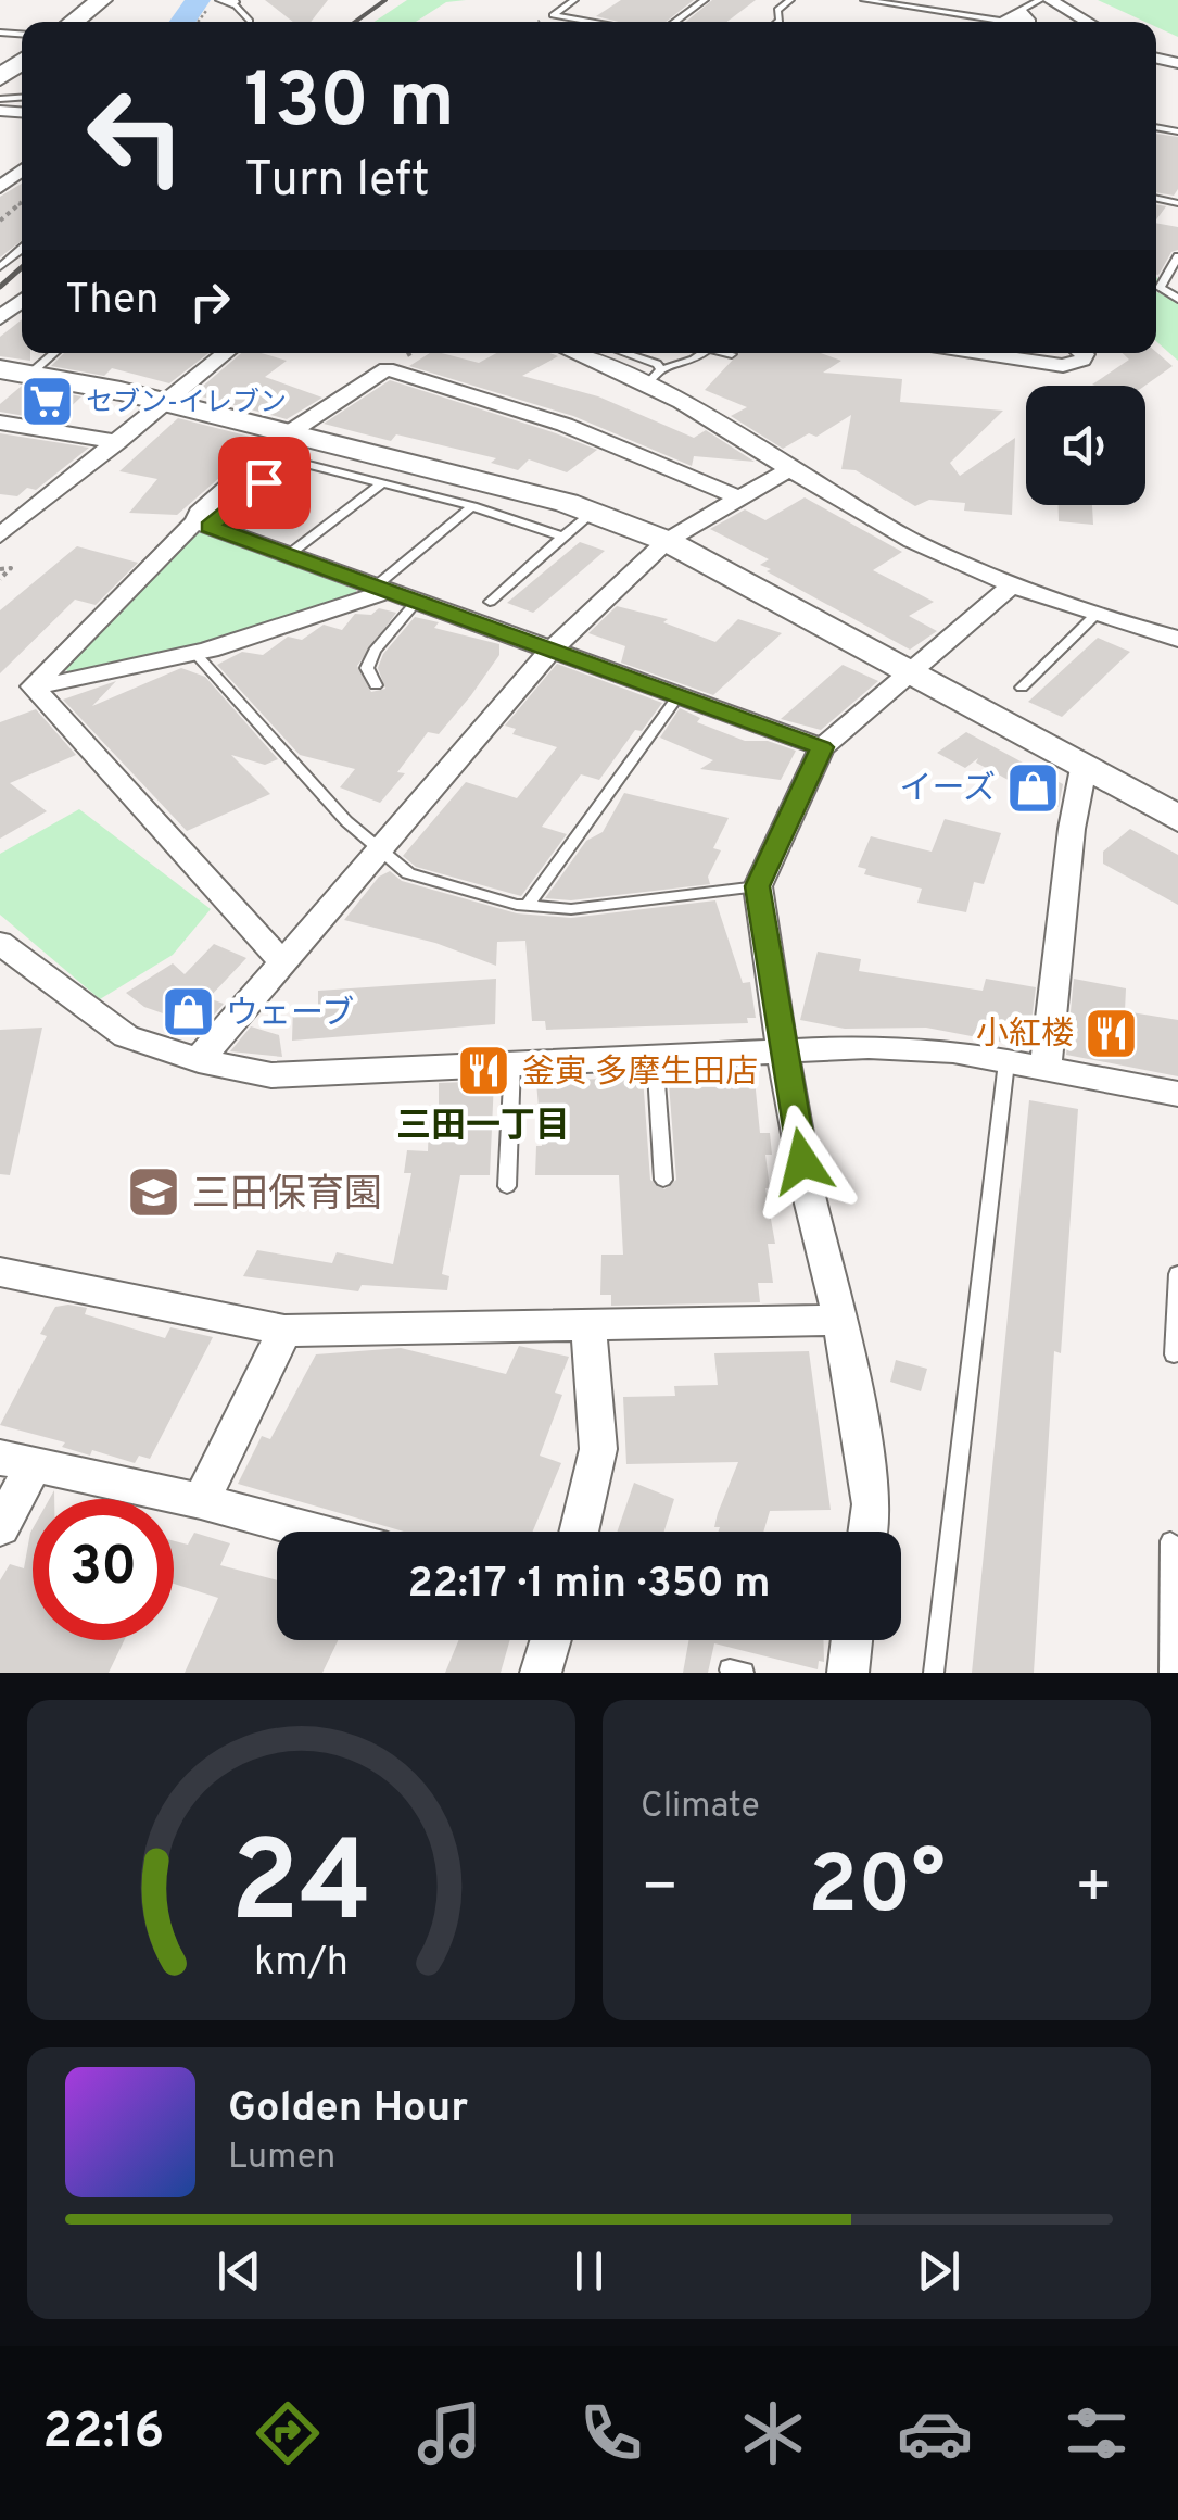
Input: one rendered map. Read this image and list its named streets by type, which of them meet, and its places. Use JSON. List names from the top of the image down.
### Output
{
  "districts": ["三田一丁目"],
  "places": {
    "supermarket": ["セブン-イレブン"],
    "shop": ["イーズ", "ウェーブ"],
    "restaurant": ["小紅楼", "釜寅 多摩生田店"],
    "school or university": ["三田保育園"]
  },
  "page": {
    "turn": ["130 m", "Turn left"],
    "then": "Then",
    "limit": "30",
    "trip": "22:17 · 1 min · 350 m",
    "tile": "Climate",
    "heat": ["−", "20°", "+"],
    "song": ["Golden Hour", "Lumen"],
    "tabs": "22:16",
    "gauge": ["24", "km/h"]
  }
}
